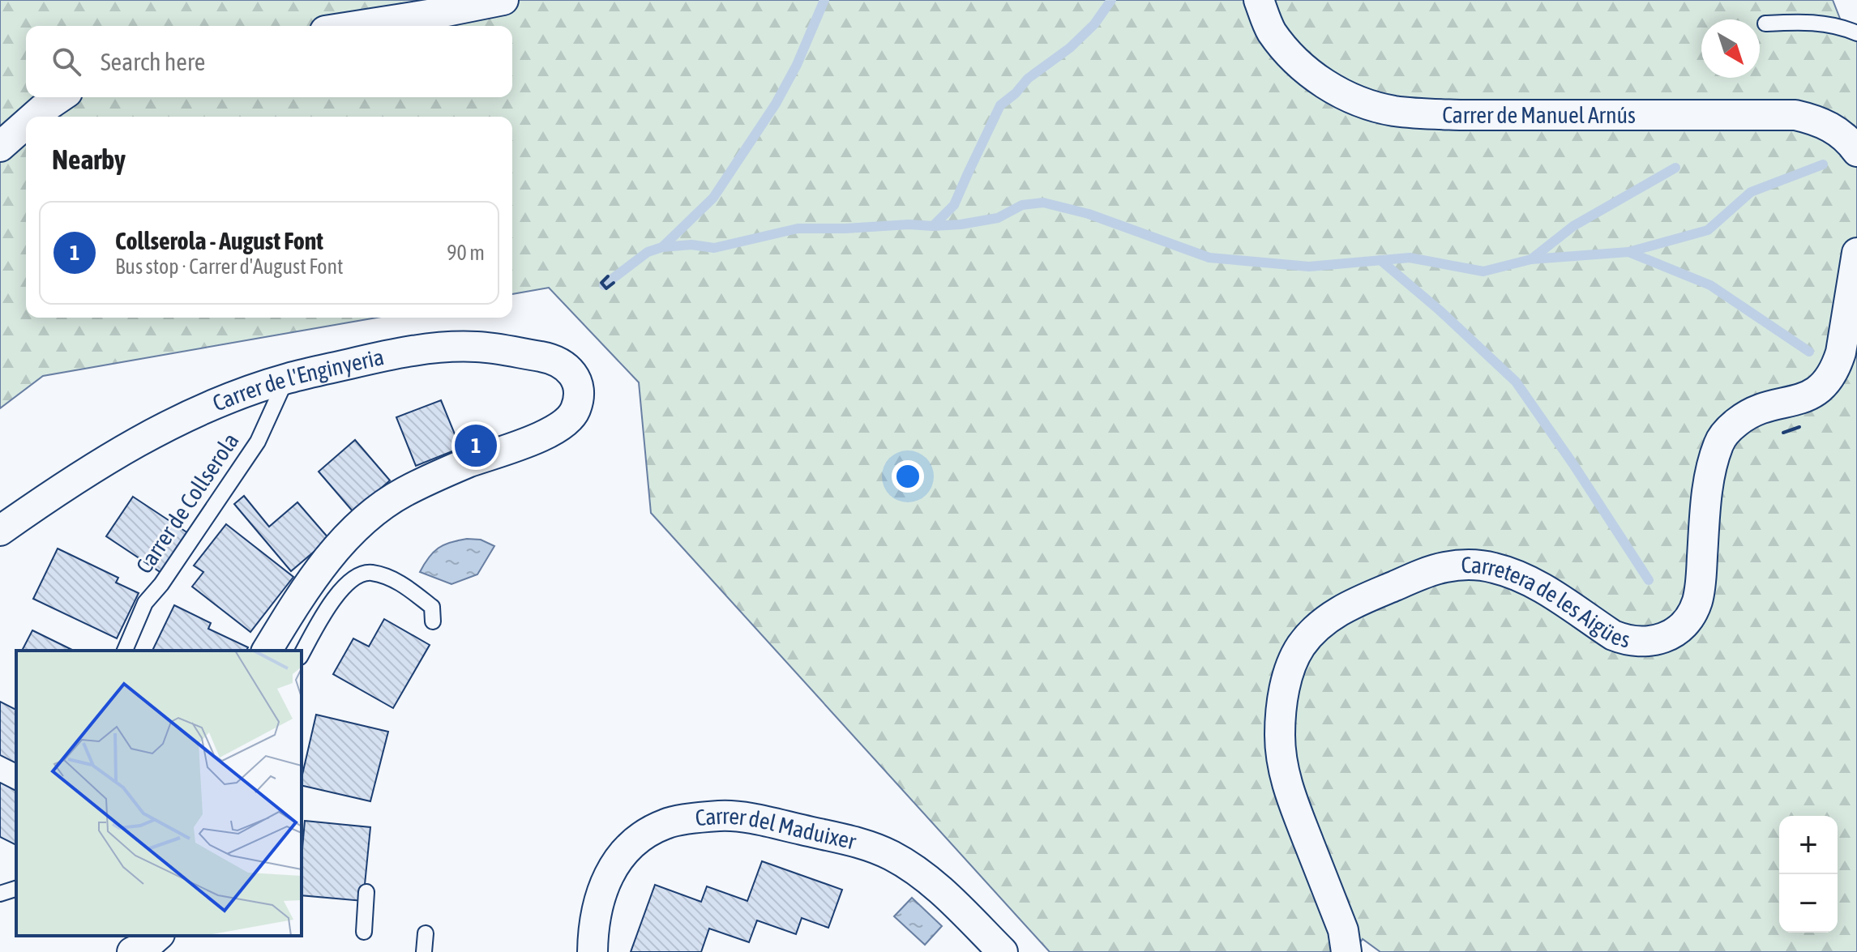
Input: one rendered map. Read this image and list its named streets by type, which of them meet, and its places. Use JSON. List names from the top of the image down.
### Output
{
  "streets": {
    "street": [
      "Carrer de Manuel Arnús",
      "Carrer de l'Enginyeria",
      "Carretera de les Aigües",
      "Carrer del Maduixer"
    ],
    "lane": ["Carrer de Collserola"]
  },
  "crossings": [
    ["Carrer de l'Enginyeria", "Carrer de Collserola"]
  ],
  "north": "bottom right",
  "page": {
    "search": "Search here",
    "heading": "Nearby",
    "list": [
      {
        "mark": "1",
        "name": "Collserola - August Font",
        "note": "Bus stop · Carrer d'August Font",
        "value": "90 m"
      }
    ],
    "pins": "1",
    "map_buttons": ["+", "−"]
  }
}
